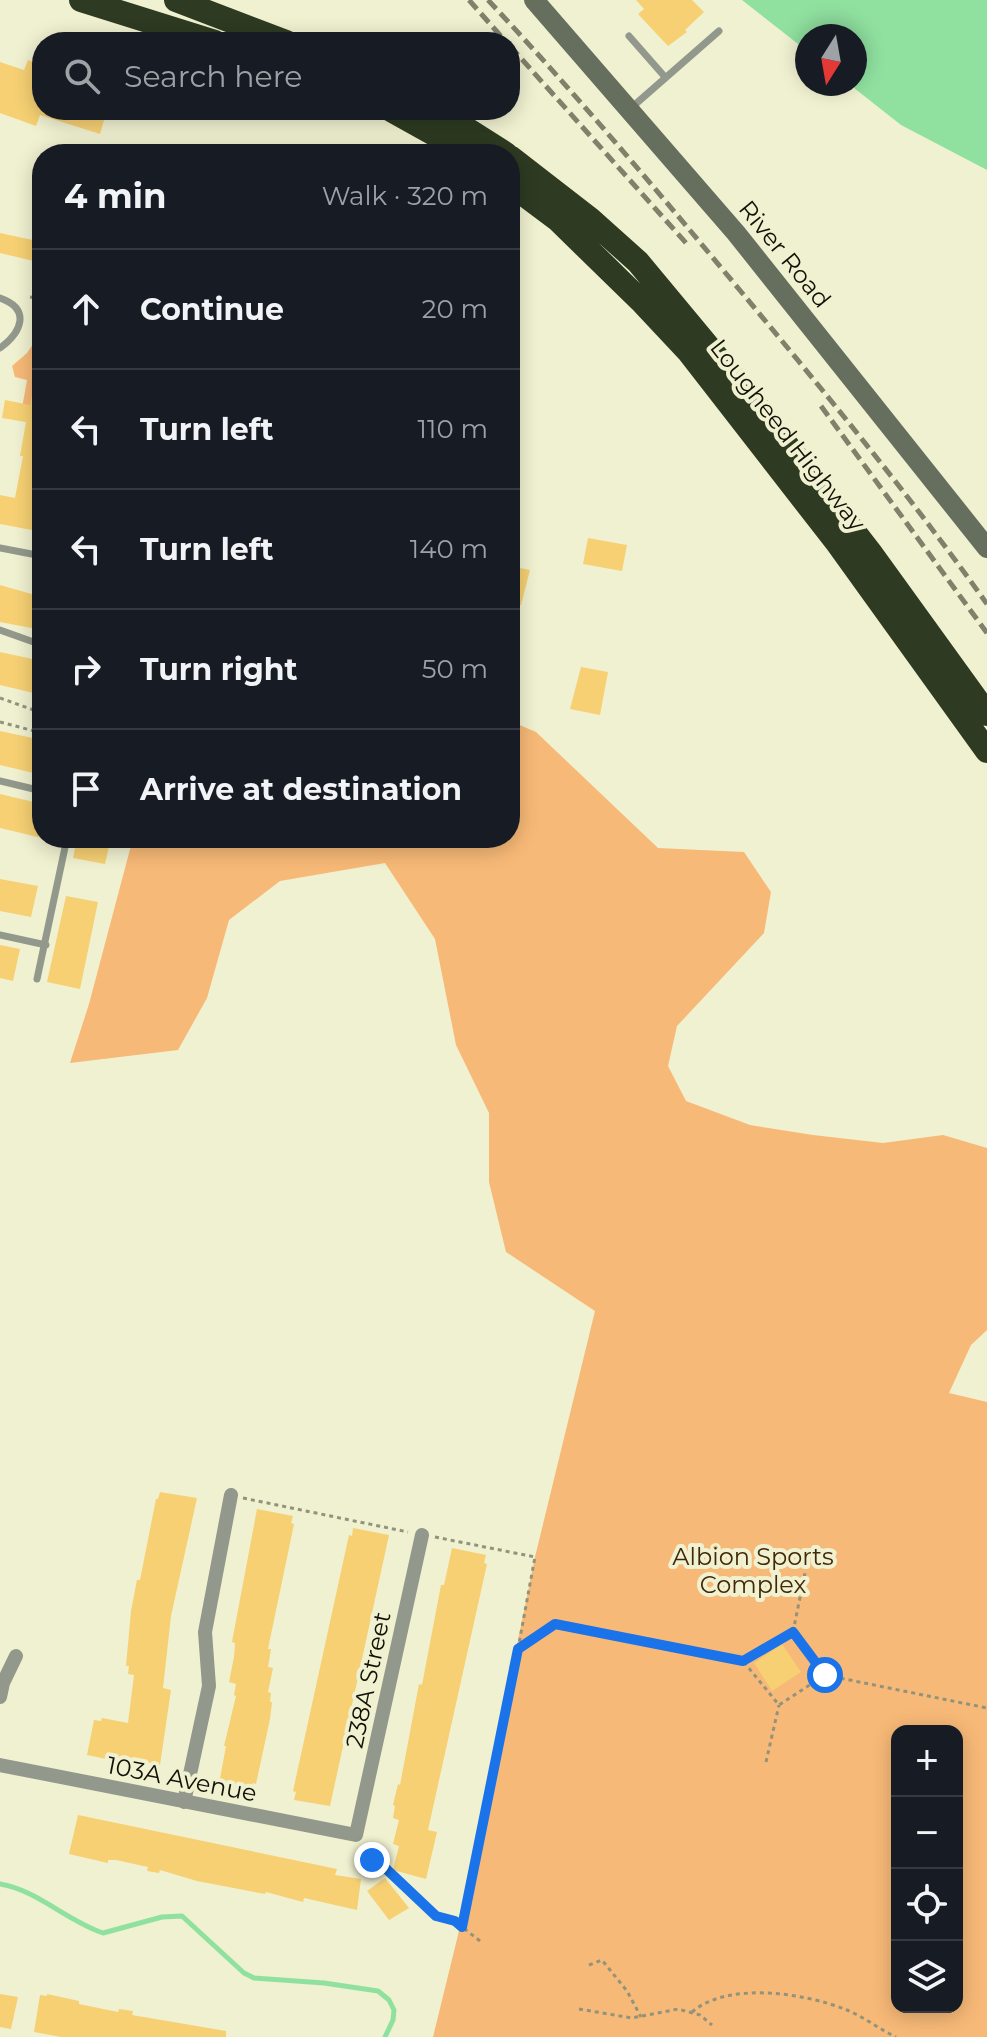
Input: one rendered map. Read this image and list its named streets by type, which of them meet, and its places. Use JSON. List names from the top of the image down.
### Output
{
  "streets": {
    "highway": ["Lougheed Highway"],
    "street": ["River Road", "238A Street", "103A Avenue"]
  },
  "crossings": [
    ["238A Street", "103A Avenue"]
  ],
  "parks": ["Albion Sports Complex"],
  "north": "bottom",
  "page": {
    "search": "Search here",
    "heading": ["4 min", "Walk · 320 m"],
    "list": [
      ["Continue", "20 m"],
      ["Turn left", "110 m"],
      ["Turn left", "140 m"],
      ["Turn right", "50 m"],
      "Arrive at destination"
    ],
    "map_buttons": ["+", "−"]
  }
}
